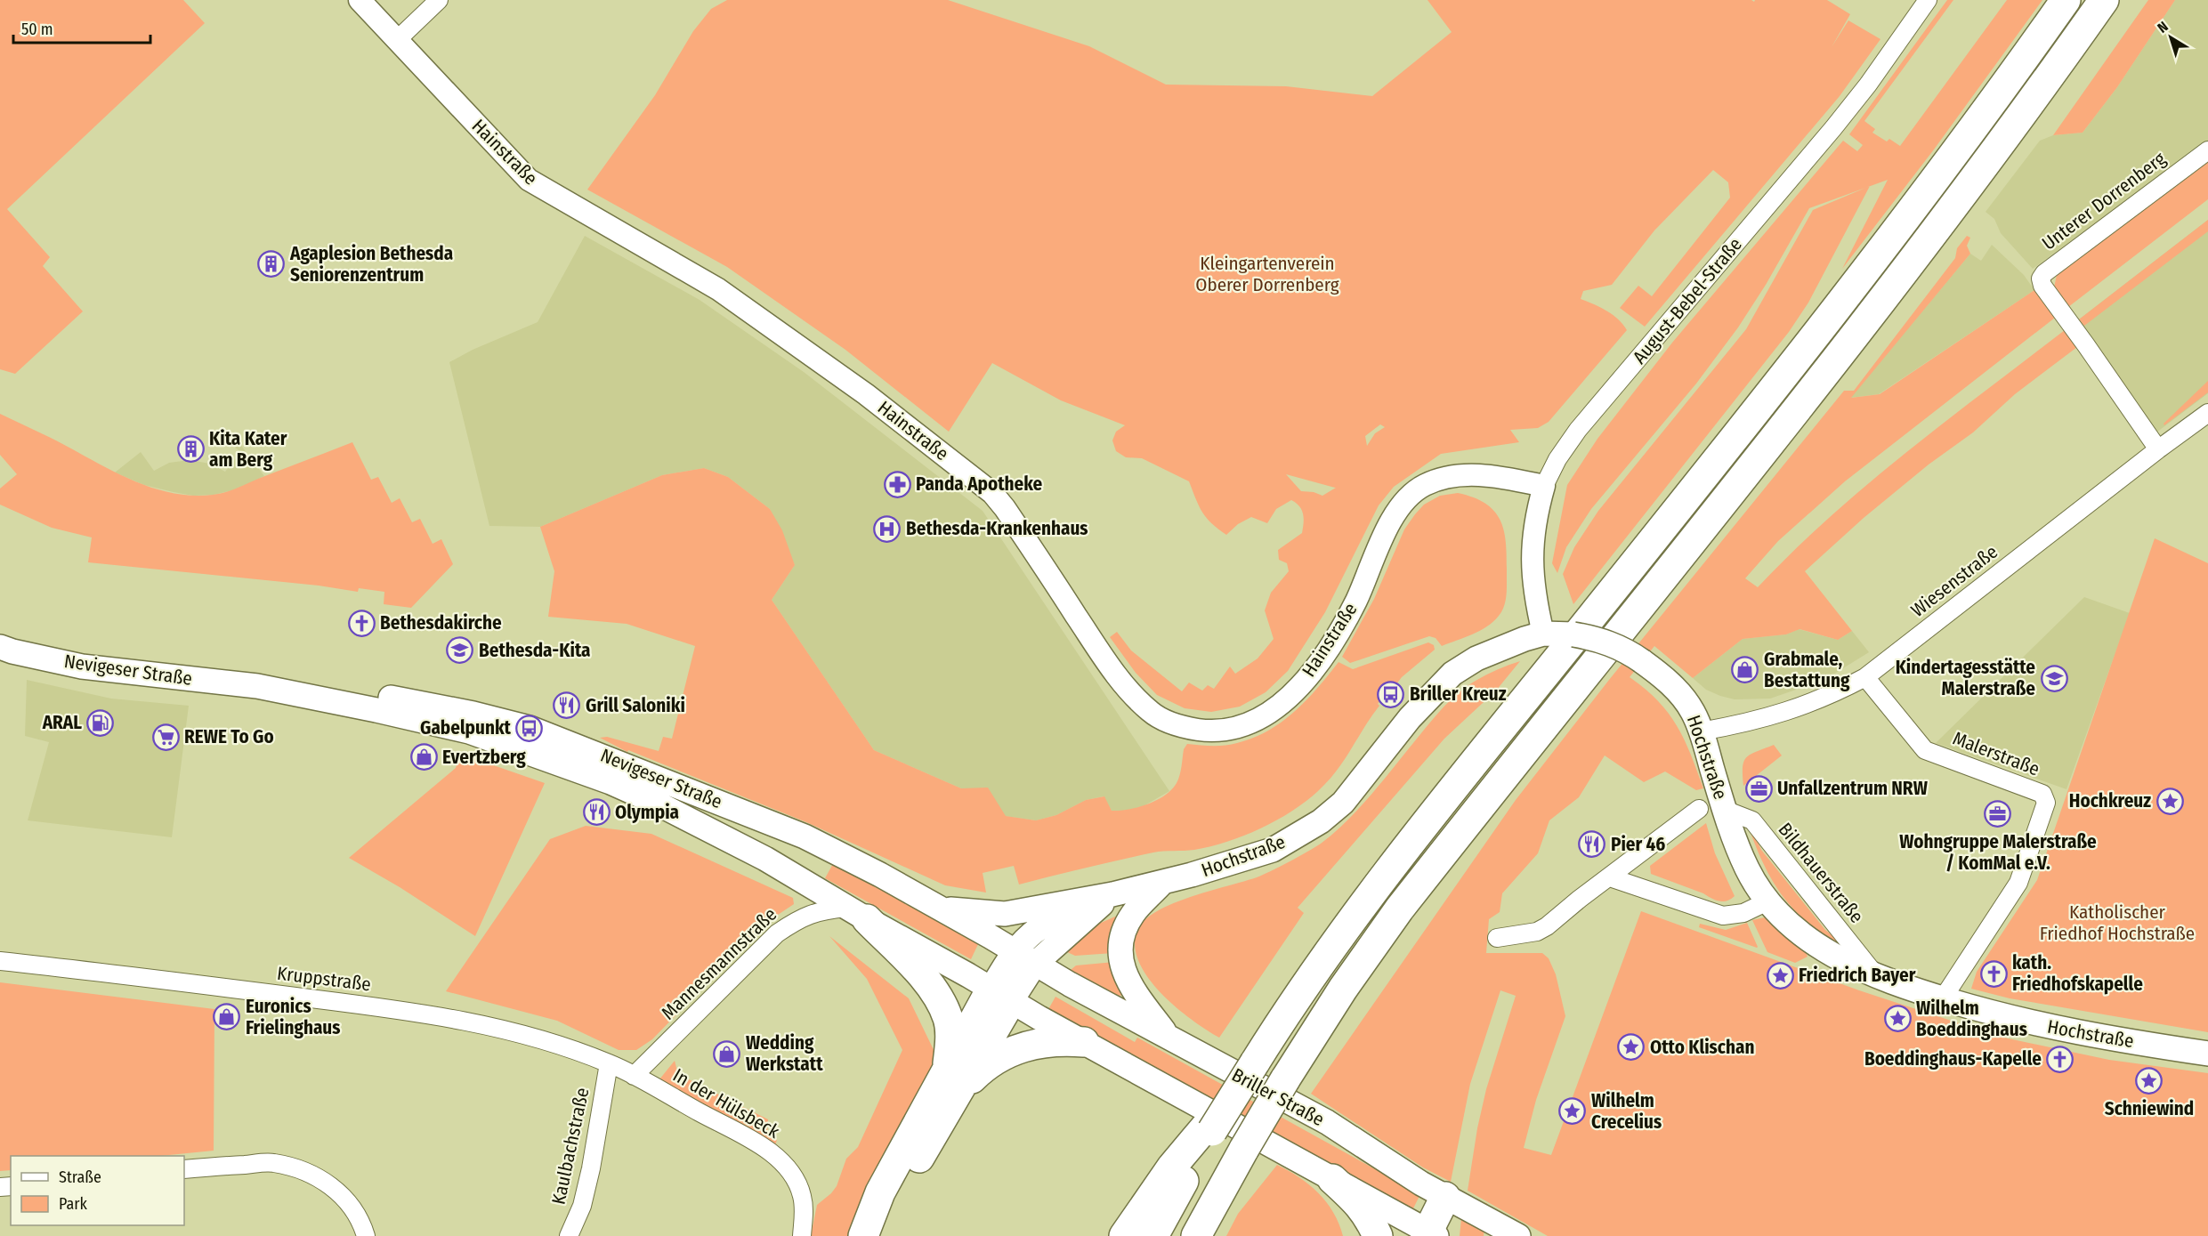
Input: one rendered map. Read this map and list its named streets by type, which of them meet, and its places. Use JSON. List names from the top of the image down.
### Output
{
  "streets": {
    "main road": ["Nevigeser Straße", "Hochstraße", "Briller Straße"],
    "street": [
      "Hainstraße",
      "Unterer Dorrenberg",
      "August-Bebel-Straße",
      "Wiesenstraße",
      "Malerstraße",
      "Bildhauerstraße",
      "Mannesmannstraße",
      "Kruppstraße",
      "In der Hülsbeck",
      "Kaulbachstraße"
    ]
  },
  "crossings": [
    ["Hainstraße", "August-Bebel-Straße"],
    ["Unterer Dorrenberg", "Wiesenstraße"],
    ["August-Bebel-Straße", "Hochstraße"],
    ["Wiesenstraße", "Malerstraße"],
    ["Wiesenstraße", "Hochstraße"],
    ["Nevigeser Straße", "Hochstraße"],
    ["Nevigeser Straße", "Mannesmannstraße"],
    ["Nevigeser Straße", "Briller Straße"],
    ["Malerstraße", "Hochstraße"],
    ["Hochstraße", "Bildhauerstraße"],
    ["Hochstraße", "Briller Straße"],
    ["Mannesmannstraße", "Kruppstraße"],
    ["Mannesmannstraße", "In der Hülsbeck"],
    ["Kruppstraße", "In der Hülsbeck"],
    ["Kruppstraße", "Kaulbachstraße"]
  ],
  "parks": ["Kleingartenverein Oberer Dorrenberg", "Katholischer Friedhof Hochstraße"],
  "places": {
    "building": ["Agaplesion Bethesda Seniorenzentrum", "Kita Kater am Berg"],
    "pharmacy": ["Panda Apotheke"],
    "hospital": ["Bethesda-Krankenhaus"],
    "church": ["Bethesdakirche", "kath. Friedhofskapelle", "Boeddinghaus-Kapelle"],
    "school or university": ["Bethesda-Kita", "Kindertagesstätte Malerstraße"],
    "shop": [
      "Grabmale, Bestattung",
      "Evertzberg",
      "Euronics Frielinghaus",
      "Wedding Werkstatt"
    ],
    "bus stop": ["Briller Kreuz", "Gabelpunkt"],
    "restaurant": ["Grill Saloniki", "Olympia", "Pier 46"],
    "fuel station": ["ARAL"],
    "supermarket": ["REWE To Go"],
    "office": ["Unfallzentrum NRW", "Wohngruppe Malerstraße / KomMal e.V."],
    "place": [
      "Hochkreuz",
      "Friedrich Bayer",
      "Wilhelm Boeddinghaus",
      "Otto Klischan",
      "Schniewind",
      "Wilhelm Crecelius"
    ]
  },
  "legend": ["Straße", "Park"],
  "scale_bar": "50 m",
  "north": "top left"
}
